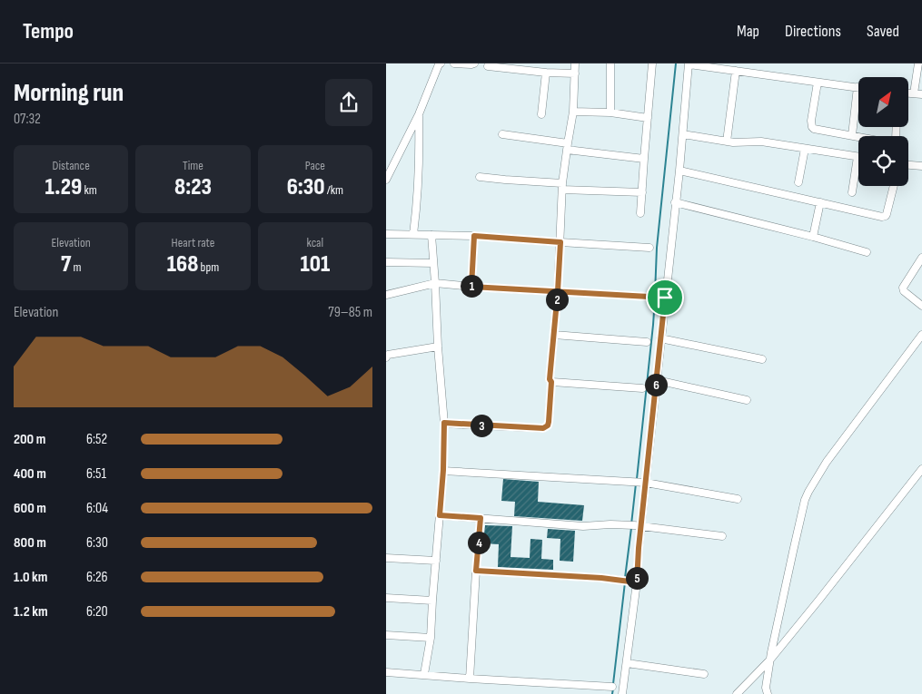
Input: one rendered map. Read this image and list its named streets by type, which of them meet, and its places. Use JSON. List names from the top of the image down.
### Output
{
  "north": "top right",
  "page": {
    "header": "Tempo",
    "nav": ["Map", "Directions", "Saved"],
    "heading": ["Morning run", "07:32"],
    "stats": [
      ["Distance", "1.29 km"],
      ["Time", "8:23"],
      ["Pace", "6:30 /km"],
      ["Elevation", "7 m"],
      ["Heart rate", "168 bpm"],
      ["kcal", "101"]
    ],
    "pins": [
      "1",
      "2",
      "6",
      "3",
      "4",
      "5"
    ],
    "chart": ["Elevation", "79–85 m"],
    "list": [
      {
        "name": "200 m",
        "note": "6:52"
      },
      {
        "name": "400 m",
        "note": "6:51"
      },
      {
        "name": "600 m",
        "note": "6:04"
      },
      {
        "name": "800 m",
        "note": "6:30"
      },
      {
        "name": "1.0 km",
        "note": "6:26"
      },
      {
        "name": "1.2 km",
        "note": "6:20"
      }
    ]
  }
}
